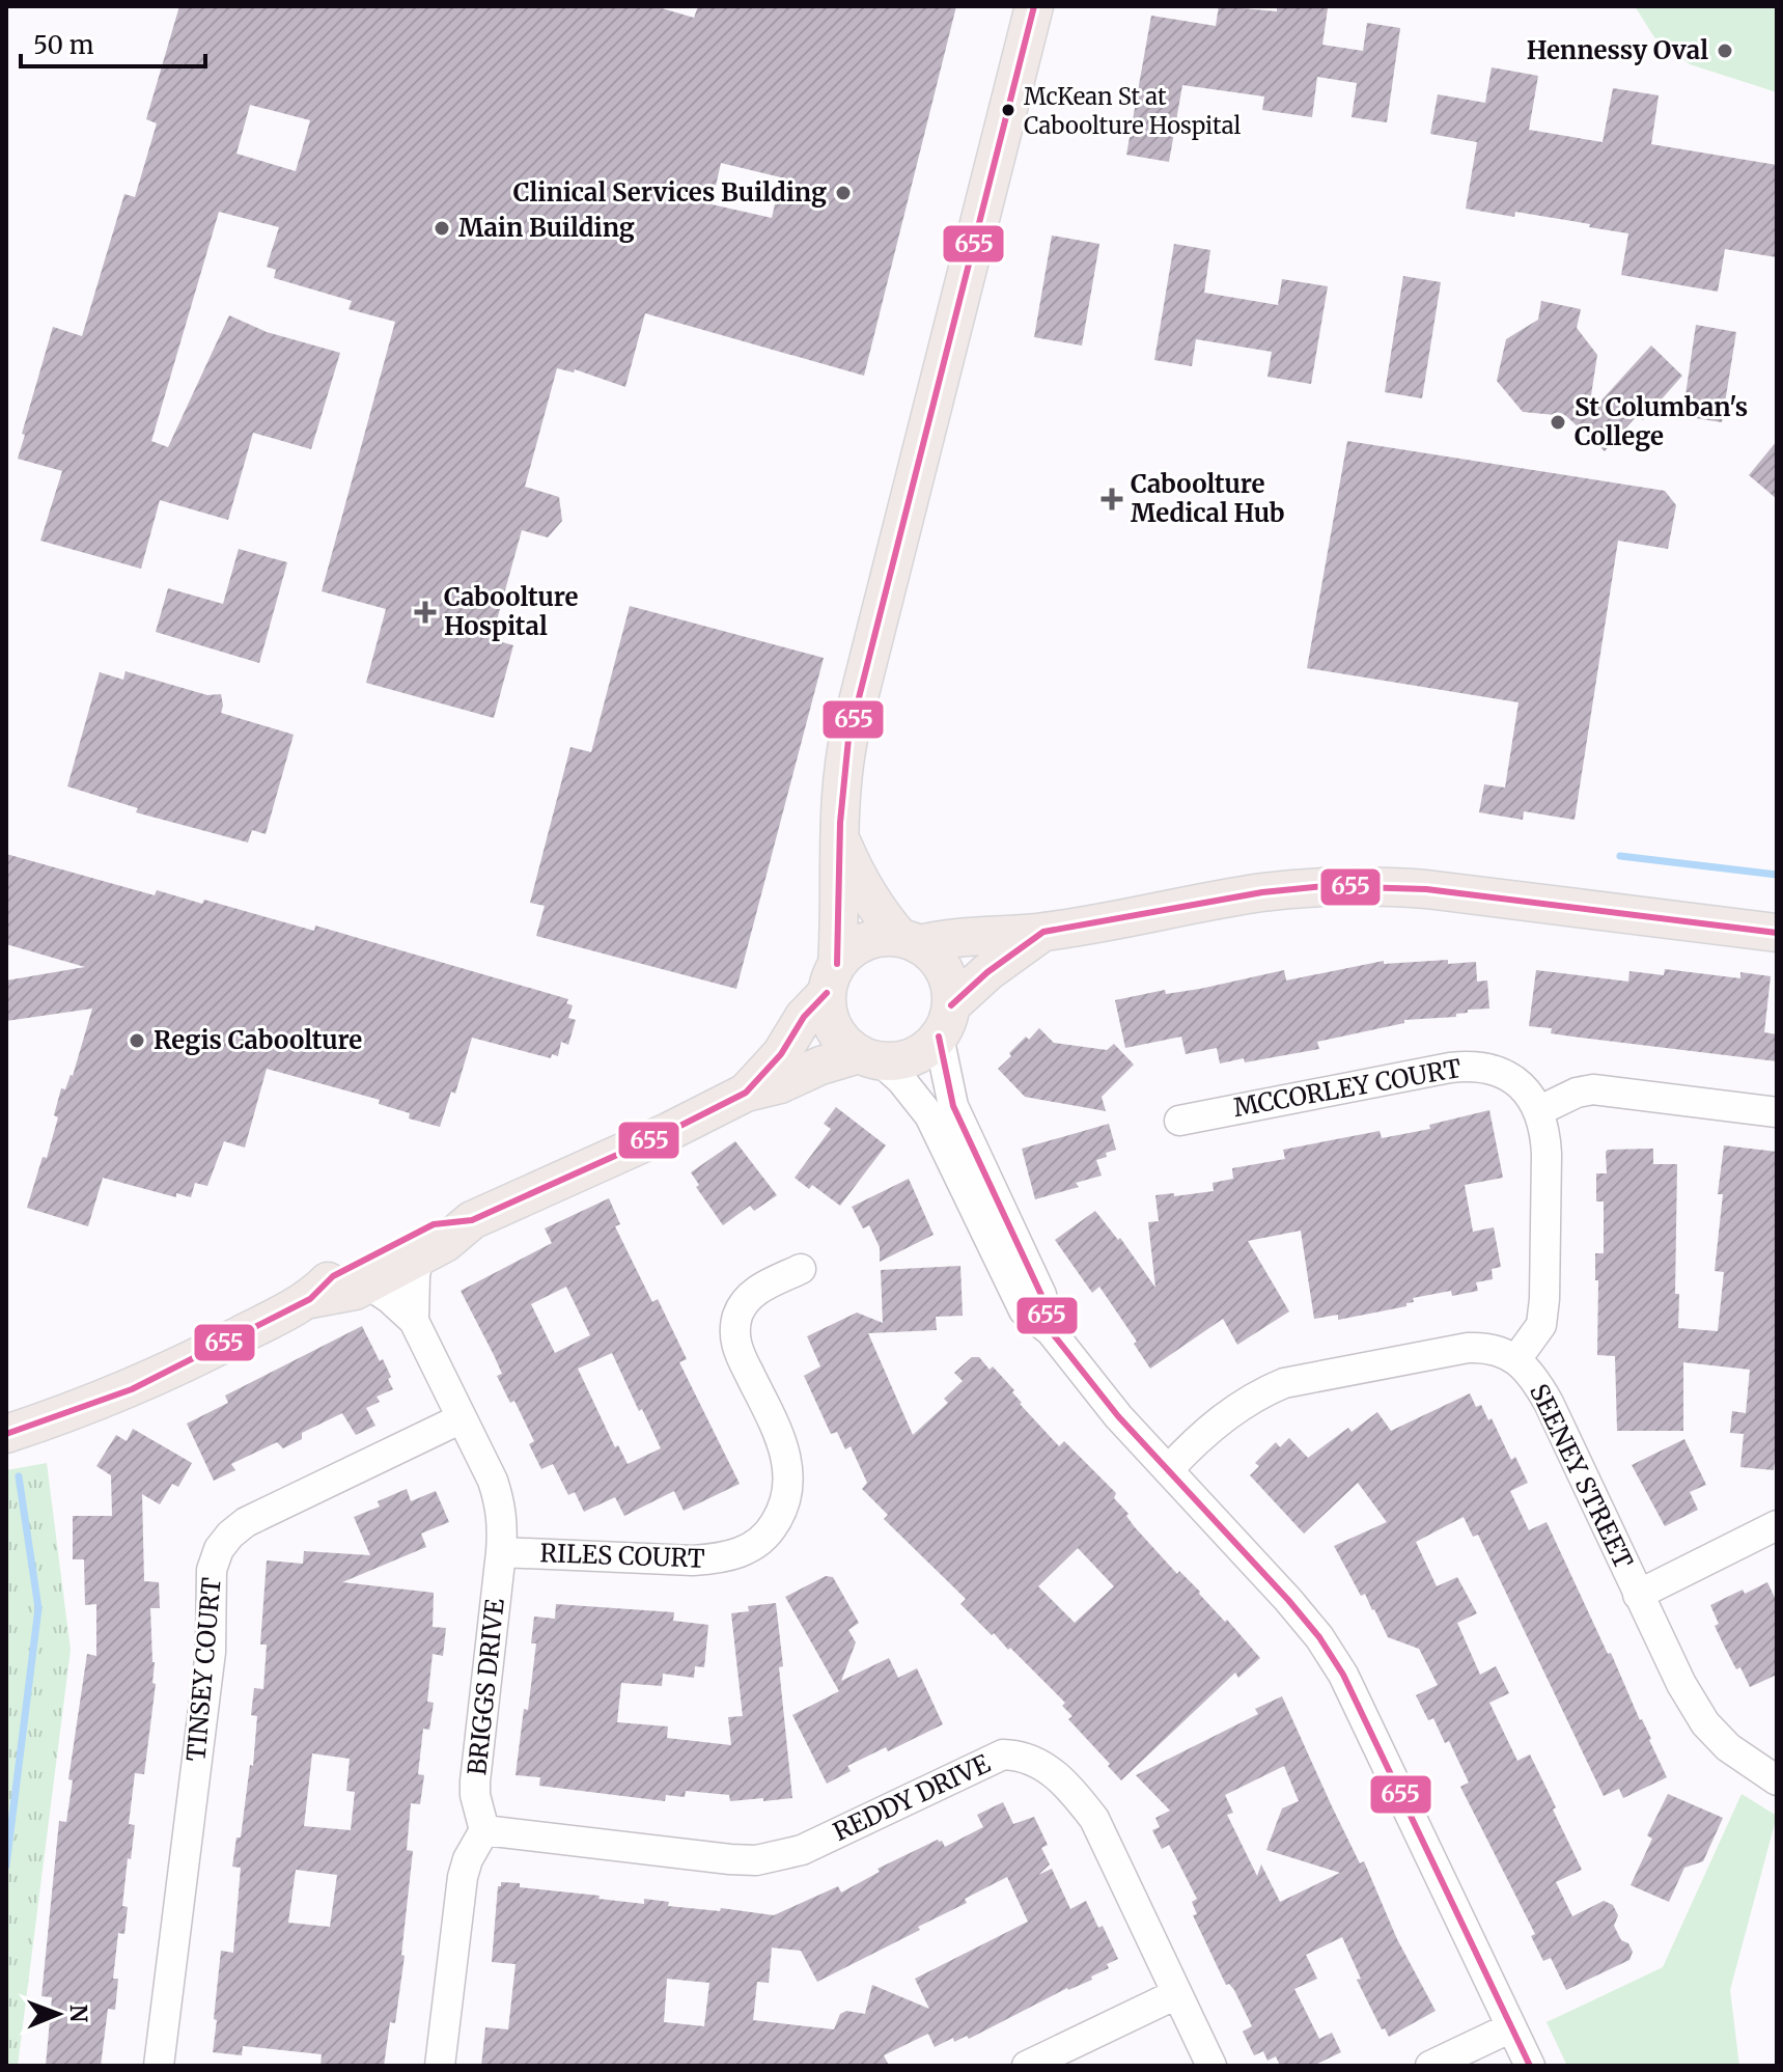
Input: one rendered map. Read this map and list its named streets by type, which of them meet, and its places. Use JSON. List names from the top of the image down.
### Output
{
  "streets": {
    "street": [
      "MCCORLEY COURT",
      "SEENEY STREET",
      "RILES COURT",
      "TINSEY COURT",
      "BRIGGS DRIVE",
      "REDDY DRIVE"
    ]
  },
  "crossings": [
    ["RILES COURT", "BRIGGS DRIVE"],
    ["TINSEY COURT", "BRIGGS DRIVE"],
    ["BRIGGS DRIVE", "REDDY DRIVE"]
  ],
  "places": {
    "other": [
      "Hennessy Oval",
      "McKean St at Caboolture Hospital",
      "Clinical Services Building",
      "Main Building",
      "St Columban's College",
      "Regis Caboolture"
    ],
    "health": ["Caboolture Medical Hub", "Caboolture Hospital"]
  },
  "lines": ["transit line 655"],
  "scale_bar": "50 m",
  "north": "right"
}
